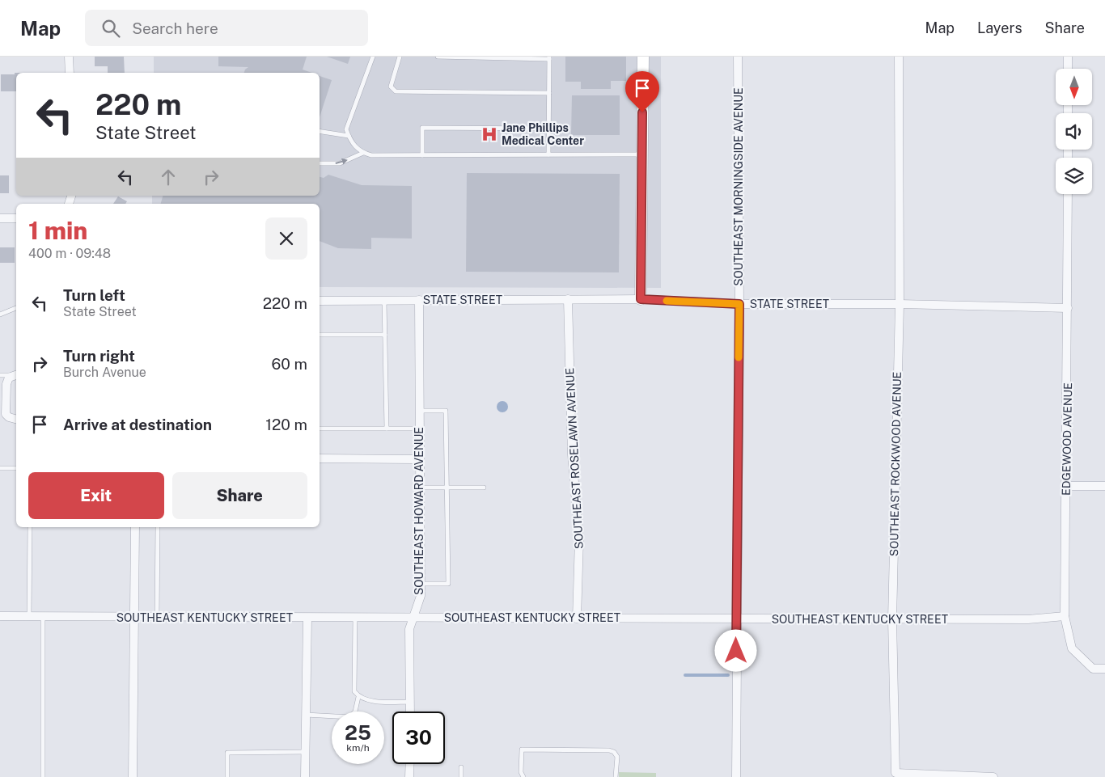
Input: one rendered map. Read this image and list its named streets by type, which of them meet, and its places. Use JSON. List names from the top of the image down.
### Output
{
  "streets": {
    "street": [
      "SOUTHEAST MORNINGSIDE AVENUE",
      "STATE STREET",
      "EDGEWOOD AVENUE",
      "SOUTHEAST ROSELAWN AVENUE",
      "SOUTHEAST ROCKWOOD AVENUE",
      "SOUTHEAST HOWARD AVENUE",
      "SOUTHEAST KENTUCKY STREET"
    ]
  },
  "crossings": [
    ["SOUTHEAST MORNINGSIDE AVENUE", "STATE STREET"],
    ["SOUTHEAST MORNINGSIDE AVENUE", "SOUTHEAST KENTUCKY STREET"],
    ["STATE STREET", "EDGEWOOD AVENUE"],
    ["STATE STREET", "SOUTHEAST ROSELAWN AVENUE"],
    ["STATE STREET", "SOUTHEAST ROCKWOOD AVENUE"],
    ["STATE STREET", "SOUTHEAST HOWARD AVENUE"],
    ["EDGEWOOD AVENUE", "SOUTHEAST KENTUCKY STREET"],
    ["SOUTHEAST ROSELAWN AVENUE", "SOUTHEAST KENTUCKY STREET"],
    ["SOUTHEAST ROCKWOOD AVENUE", "SOUTHEAST KENTUCKY STREET"],
    ["SOUTHEAST HOWARD AVENUE", "SOUTHEAST KENTUCKY STREET"]
  ],
  "places": {
    "hospital": ["Jane Phillips Medical Center"]
  },
  "north": "bottom",
  "page": {
    "header": "Map",
    "search": "Search here",
    "nav": ["Map", "Layers", "Share"],
    "turn": ["220 m", "State Street"],
    "heading": ["1 min", "400 m · 09:48"],
    "list": [
      {
        "name": "Turn left",
        "note": "State Street",
        "value": "220 m"
      },
      {
        "name": "Turn right",
        "note": "Burch Avenue",
        "value": "60 m"
      },
      {
        "name": "Arrive at destination",
        "value": "120 m"
      }
    ],
    "buttons": ["Exit", "Share"],
    "speed": "25 km/h",
    "limit": "30"
  }
}
